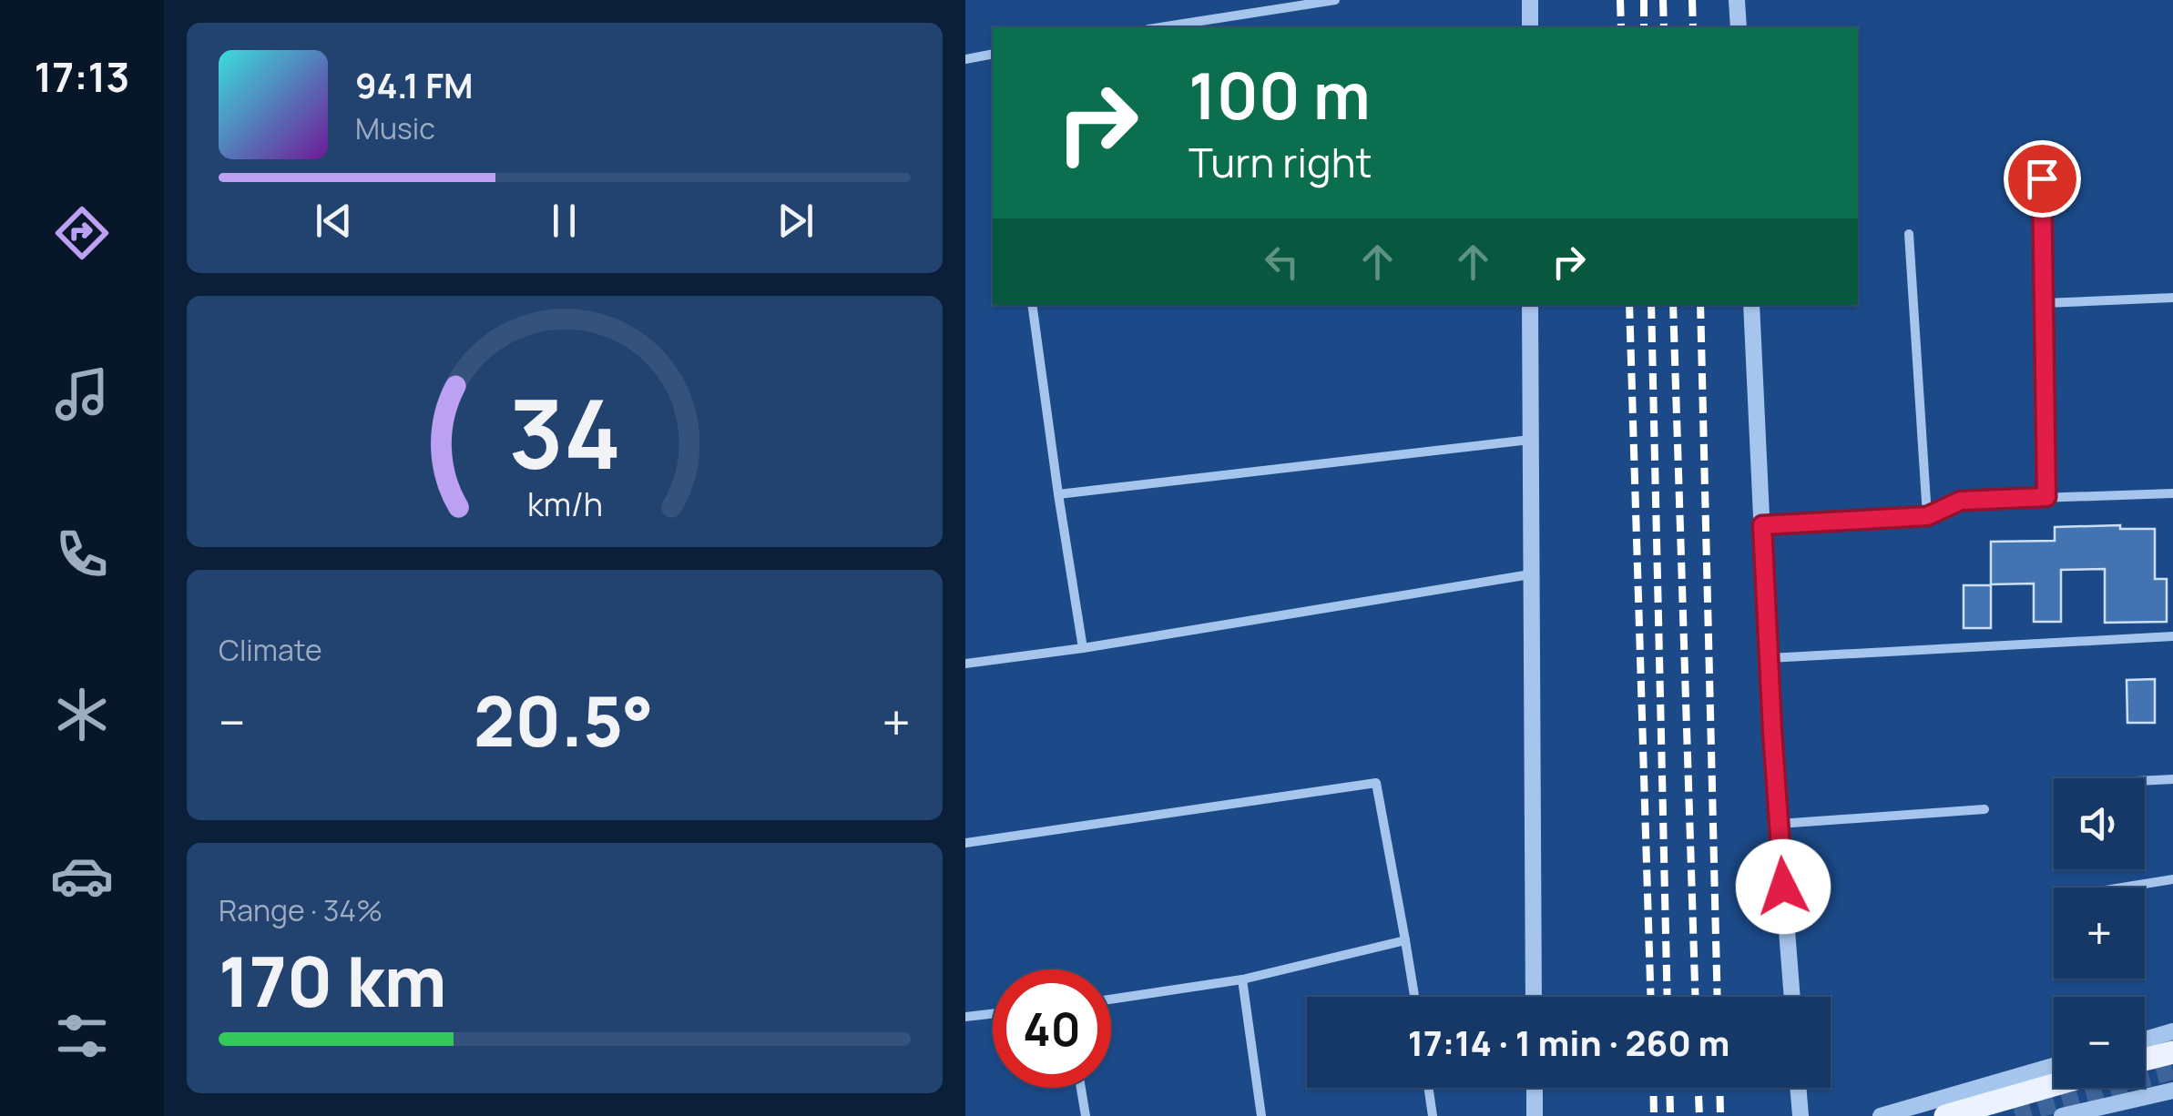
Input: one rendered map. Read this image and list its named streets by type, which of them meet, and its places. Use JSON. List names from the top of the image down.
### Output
{
  "page": {
    "tabs": "17:13",
    "turn": ["100 m", "Turn right"],
    "song": ["94.1 FM", "Music"],
    "tile": [
      "Climate",
      ["Range · 34%", "170 km"]
    ],
    "heat": ["−", "20.5°", "+"],
    "map_buttons": ["+", "−"],
    "limit": "40",
    "trip": "17:14 · 1 min · 260 m",
    "gauge": ["34", "km/h"]
  }
}
